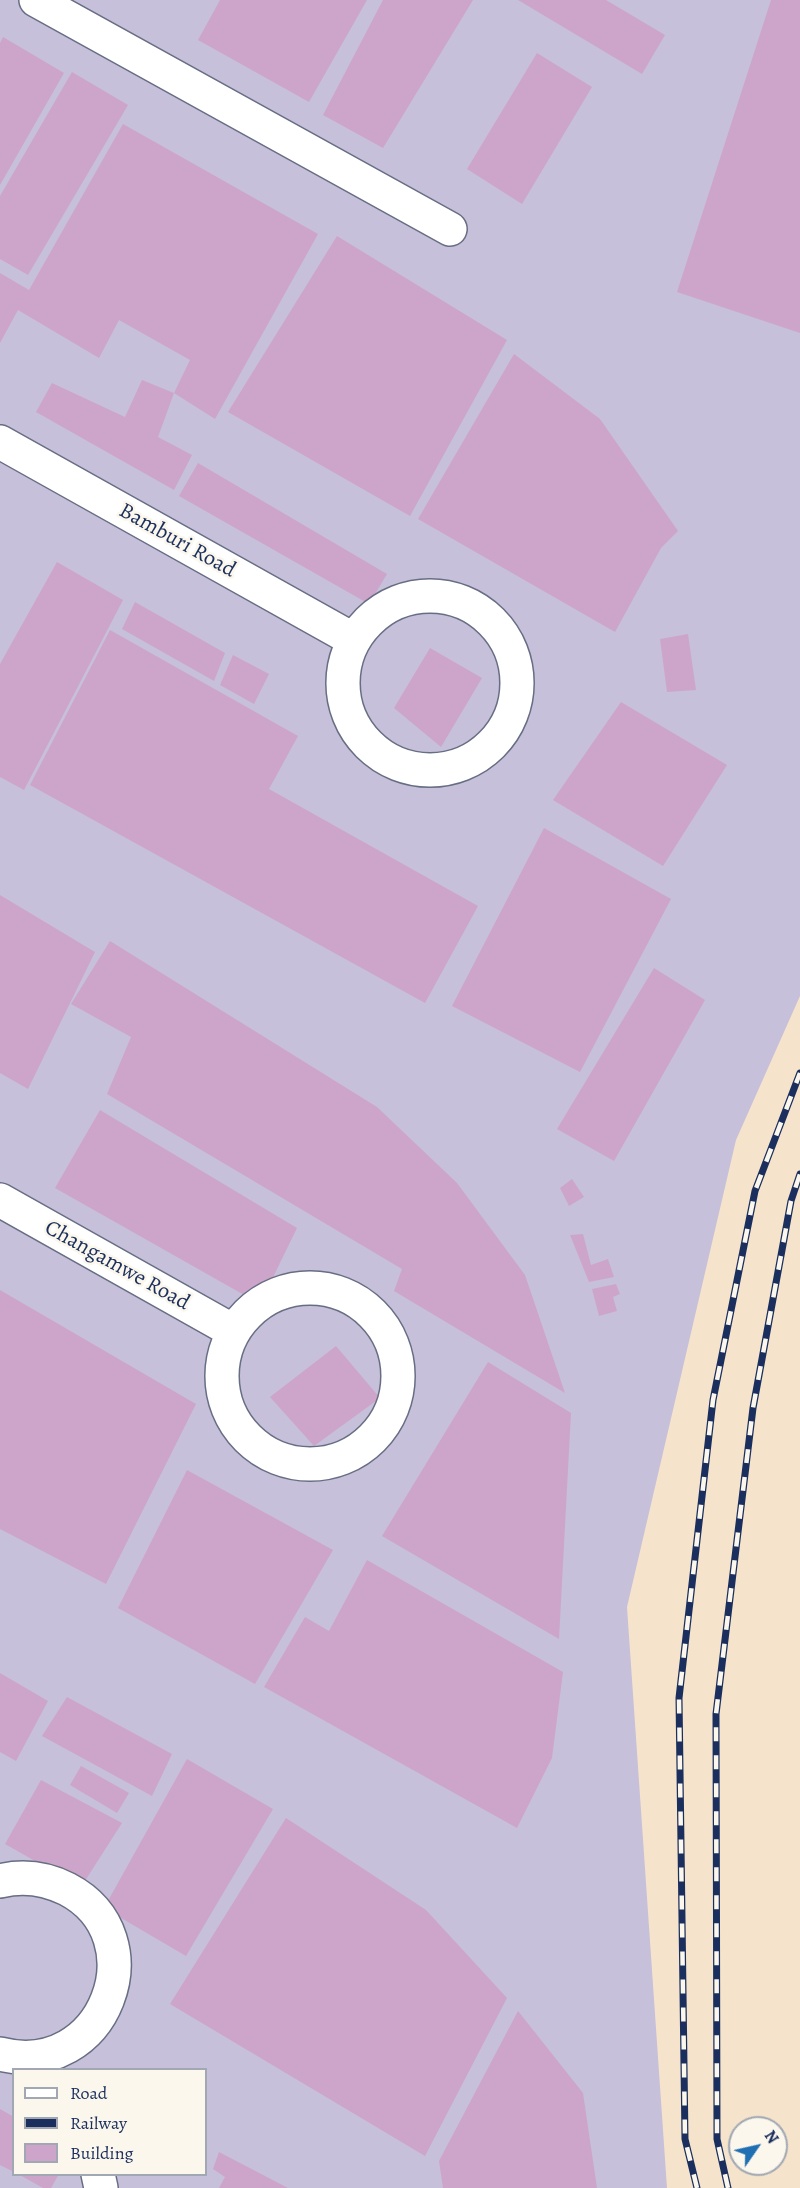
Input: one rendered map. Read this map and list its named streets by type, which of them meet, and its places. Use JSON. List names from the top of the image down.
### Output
{
  "streets": {
    "lane": ["Bamburi Road", "Changamwe Road"]
  },
  "legend": ["Road", "Railway", "Building"],
  "north": "top right"
}
